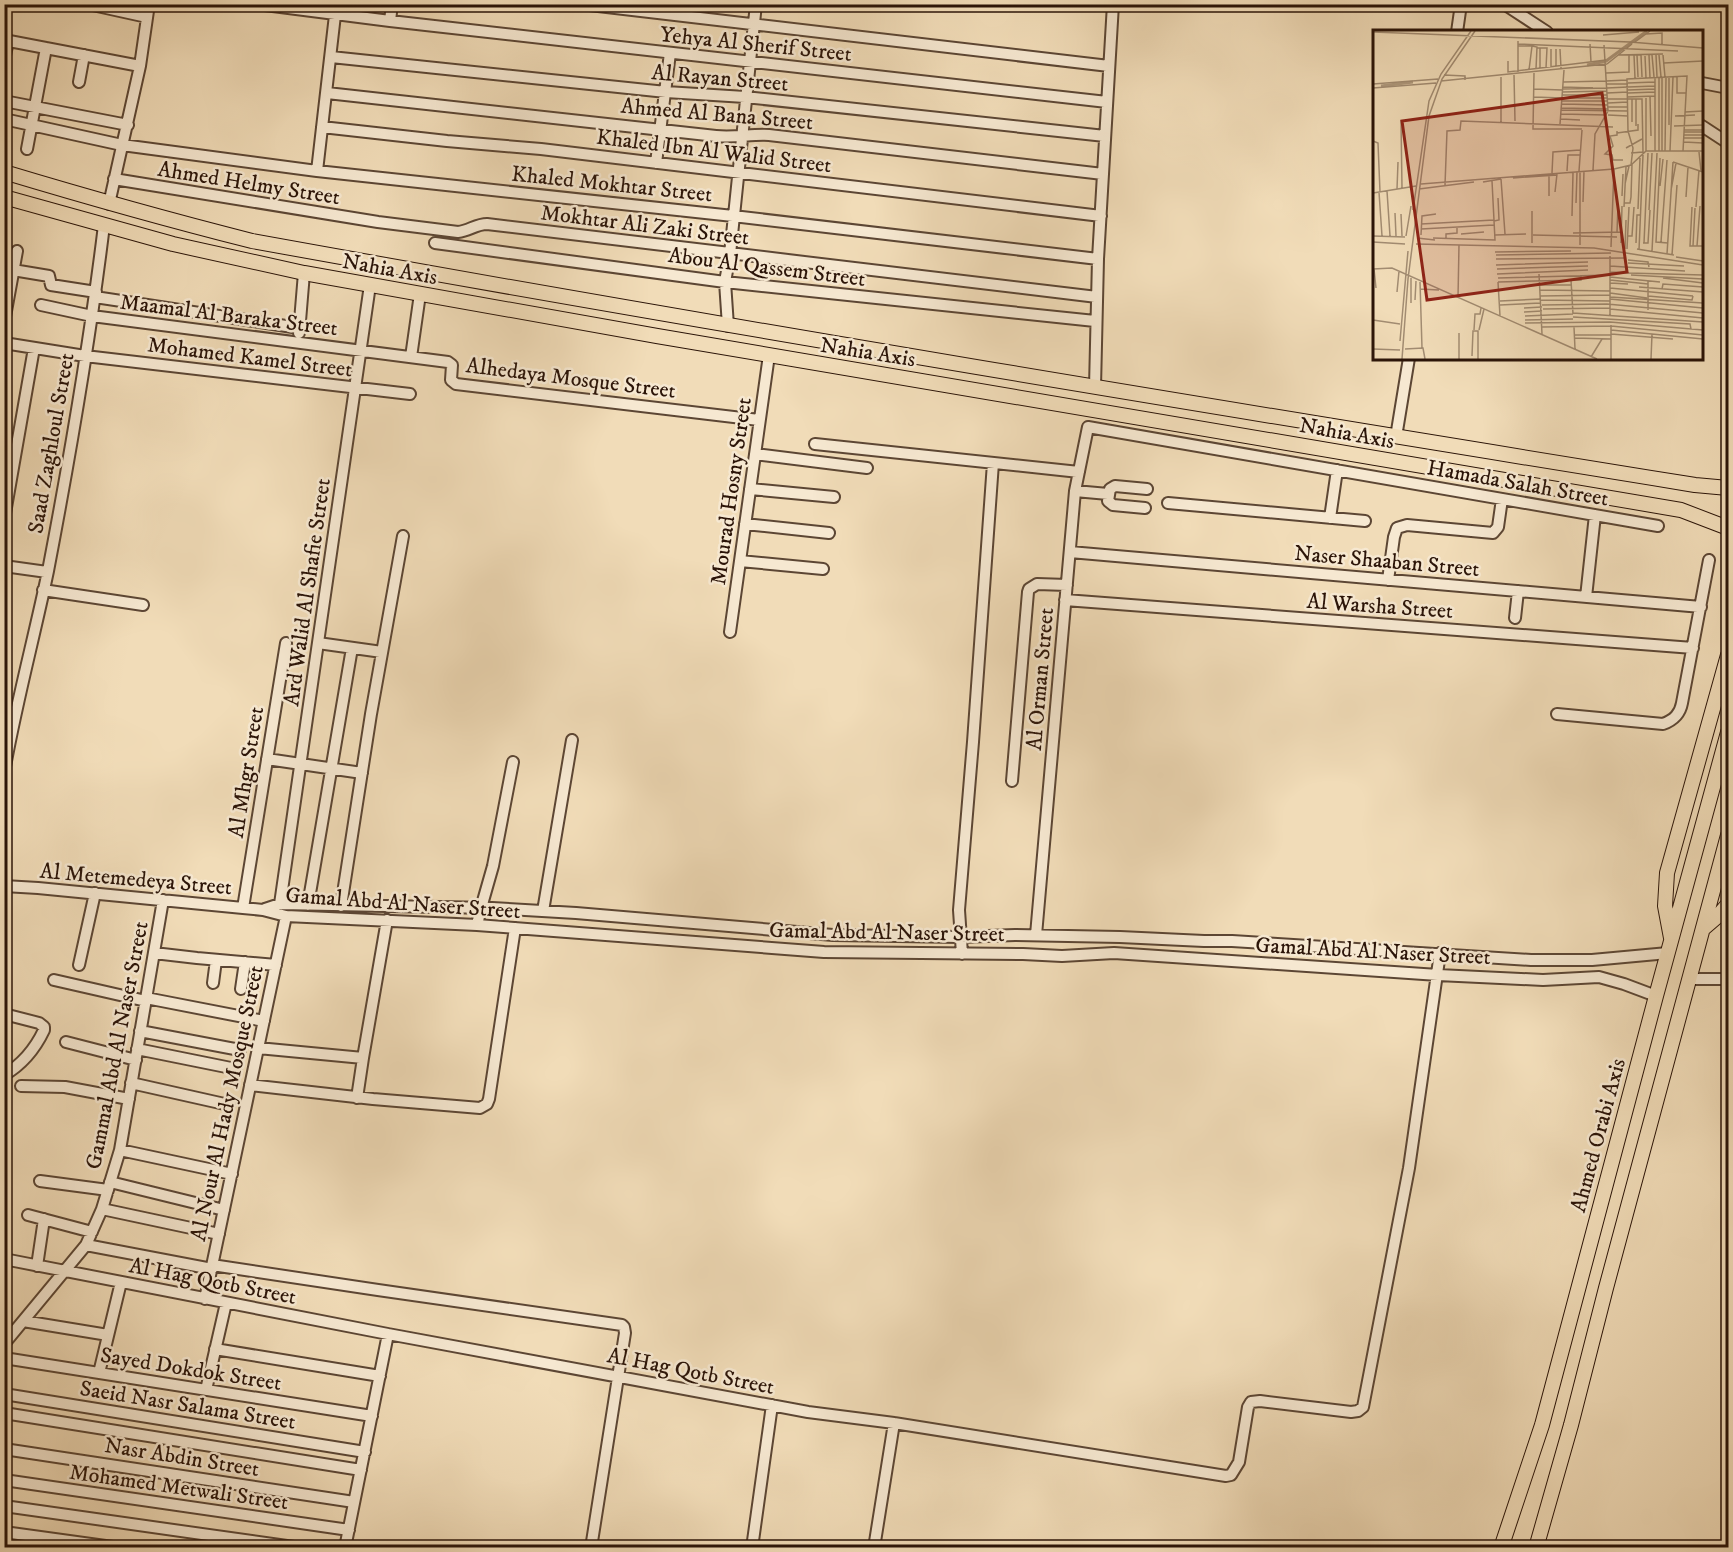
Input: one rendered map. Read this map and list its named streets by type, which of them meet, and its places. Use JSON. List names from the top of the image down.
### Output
{
  "streets": {
    "main road": ["Nahia Axis", "Ahmed Orabi Axis"],
    "street": [
      "Yehya Al Sherif Street",
      "Al Rayan Street",
      "Ahmed Al Bana Street",
      "Khaled Ibn Al Walid Street",
      "Ahmed Helmy Street",
      "Khaled Mokhtar Street",
      "Mokhtar Ali Zaki Street",
      "Abou Al Qassem Street",
      "Maamal Al Baraka Street",
      "Mohamed Kamel Street",
      "Alhedaya Mosque Street",
      "Saad Zaghloul Street",
      "Hamada Salah Street",
      "Mourad Hosny Street",
      "Naser Shaaban Street",
      "Ard Walid Al Shafie Street",
      "Al Warsha Street",
      "Al Orman Street",
      "Al Mhgr Street",
      "Al Metemedeya Street",
      "Gamal Abd Al Naser Street",
      "Gammal Abd Al Naser Street",
      "Al Nour Al Hady Mosque Street",
      "Al Hag Qotb Street",
      "Sayed Dokdok Street",
      "Saeid Nasr Salama Street",
      "Nasr Abdin Street",
      "Mohamed Metwali Street"
    ]
  },
  "crossings": [
    ["Ahmed Helmy Street", "Mokhtar Ali Zaki Street"],
    ["Nahia Axis", "Saad Zaghloul Street"],
    ["Nahia Axis", "Mourad Hosny Street"],
    ["Nahia Axis", "Ard Walid Al Shafie Street"],
    ["Maamal Al Baraka Street", "Alhedaya Mosque Street"],
    ["Maamal Al Baraka Street", "Saad Zaghloul Street"],
    ["Maamal Al Baraka Street", "Ard Walid Al Shafie Street"],
    ["Mohamed Kamel Street", "Saad Zaghloul Street"],
    ["Mohamed Kamel Street", "Ard Walid Al Shafie Street"],
    ["Alhedaya Mosque Street", "Mourad Hosny Street"],
    ["Alhedaya Mosque Street", "Ard Walid Al Shafie Street"],
    ["Hamada Salah Street", "Al Orman Street"],
    ["Naser Shaaban Street", "Al Orman Street"],
    ["Ard Walid Al Shafie Street", "Gamal Abd Al Naser Street"],
    ["Al Warsha Street", "Al Orman Street"],
    ["Al Orman Street", "Gamal Abd Al Naser Street"],
    ["Al Mhgr Street", "Al Metemedeya Street"],
    ["Al Metemedeya Street", "Gamal Abd Al Naser Street"],
    ["Al Metemedeya Street", "Gammal Abd Al Naser Street"],
    ["Gamal Abd Al Naser Street", "Al Nour Al Hady Mosque Street"],
    ["Gamal Abd Al Naser Street", "Ahmed Orabi Axis"],
    ["Gamal Abd Al Naser Street", "Al Hag Qotb Street"],
    ["Gammal Abd Al Naser Street", "Al Hag Qotb Street"],
    ["Al Nour Al Hady Mosque Street", "Al Hag Qotb Street"]
  ]
}
